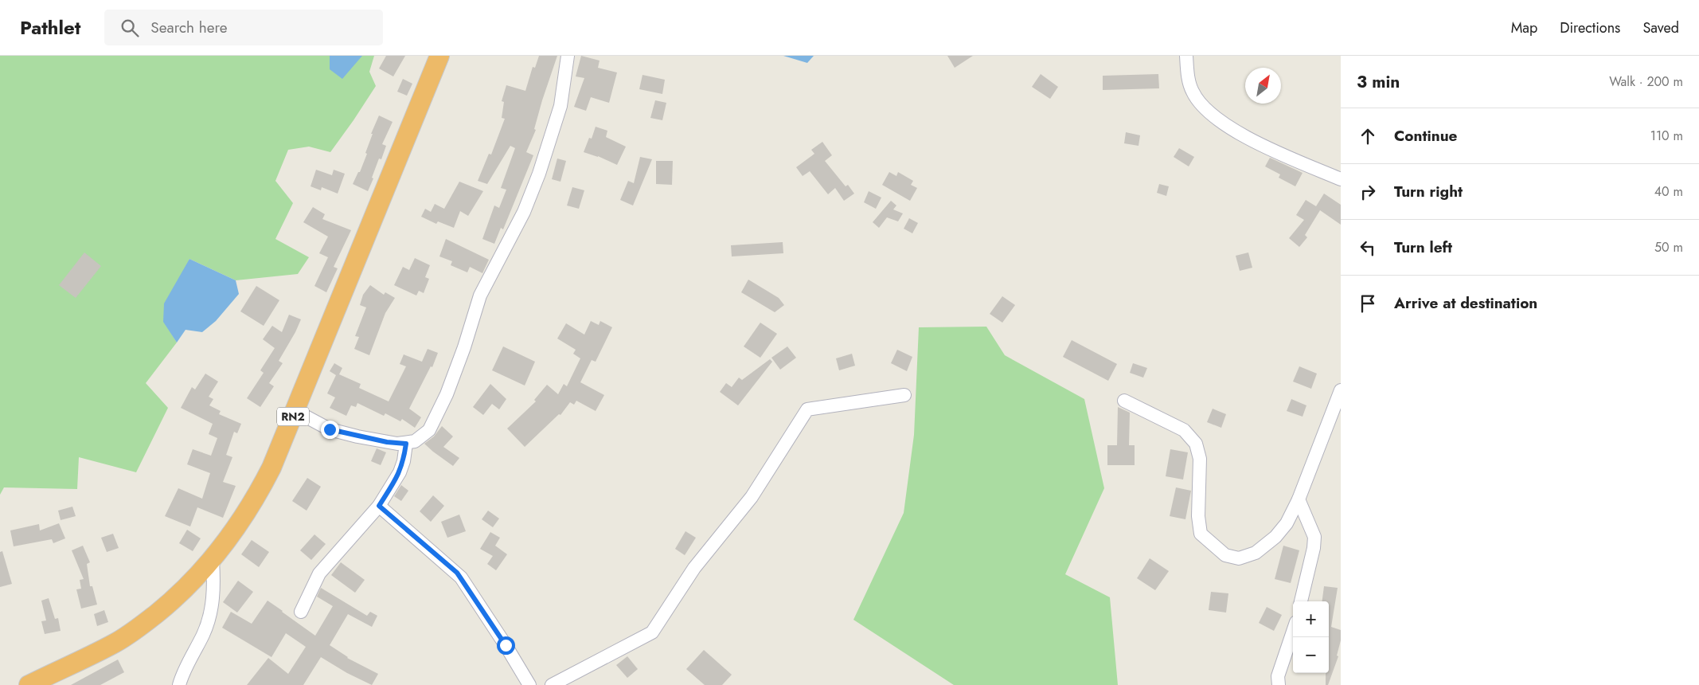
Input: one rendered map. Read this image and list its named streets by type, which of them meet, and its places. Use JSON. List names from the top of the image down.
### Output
{
  "streets": {
    "highway": ["RN2"]
  },
  "north": "top right",
  "page": {
    "header": "Pathlet",
    "search": "Search here",
    "nav": ["Map", "Directions", "Saved"],
    "heading": ["3 min", "Walk · 200 m"],
    "list": [
      ["Continue", "110 m"],
      ["Turn right", "40 m"],
      ["Turn left", "50 m"],
      "Arrive at destination"
    ],
    "map_buttons": ["+", "−"]
  }
}
